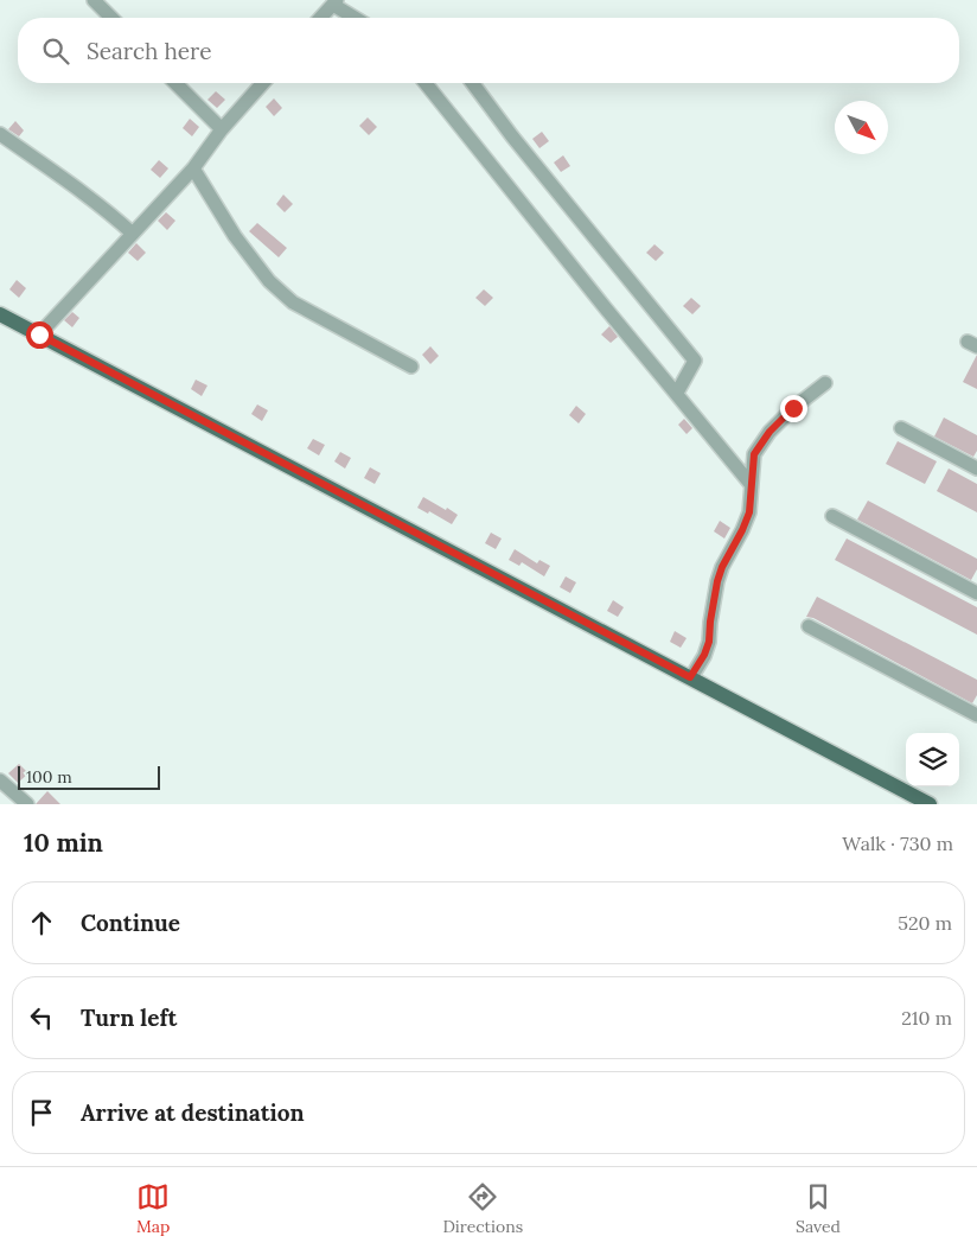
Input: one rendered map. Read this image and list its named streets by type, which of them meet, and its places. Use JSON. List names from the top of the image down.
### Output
{
  "scale_bar": "100 m",
  "north": "bottom right",
  "page": {
    "search": "Search here",
    "scale": "100 m",
    "heading": ["10 min", "Walk · 730 m"],
    "list": [
      ["Continue", "520 m"],
      ["Turn left", "210 m"],
      "Arrive at destination"
    ],
    "nav": ["Map", "Directions", "Saved"]
  }
}
